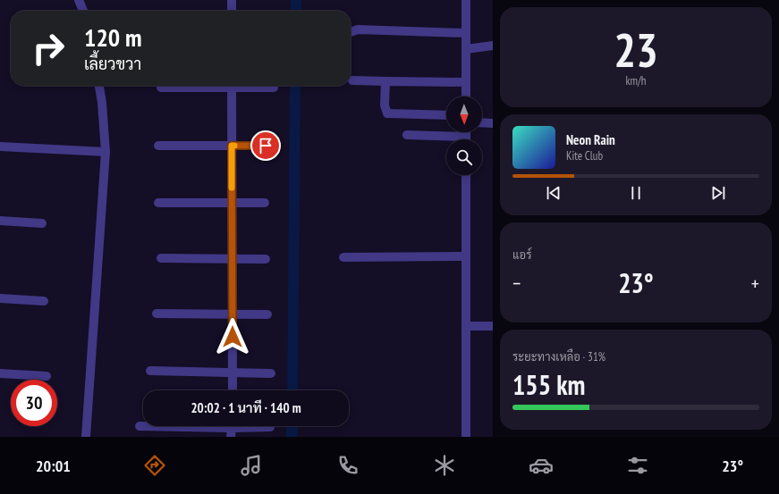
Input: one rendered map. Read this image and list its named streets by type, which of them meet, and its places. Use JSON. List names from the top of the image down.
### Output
{
  "north": "bottom",
  "page": {
    "tile": [
      ["23", "km/h"],
      "แอร์",
      ["ระยะทางเหลือ · 31%", "155 km"]
    ],
    "turn": ["120 m", "เลี้ยวขวา"],
    "song": ["Neon Rain", "Kite Club"],
    "heat": ["−", "23°", "+"],
    "limit": "30",
    "trip": "20:02 · 1 นาที · 140 m",
    "tabs": ["20:01", "23°"]
  }
}
